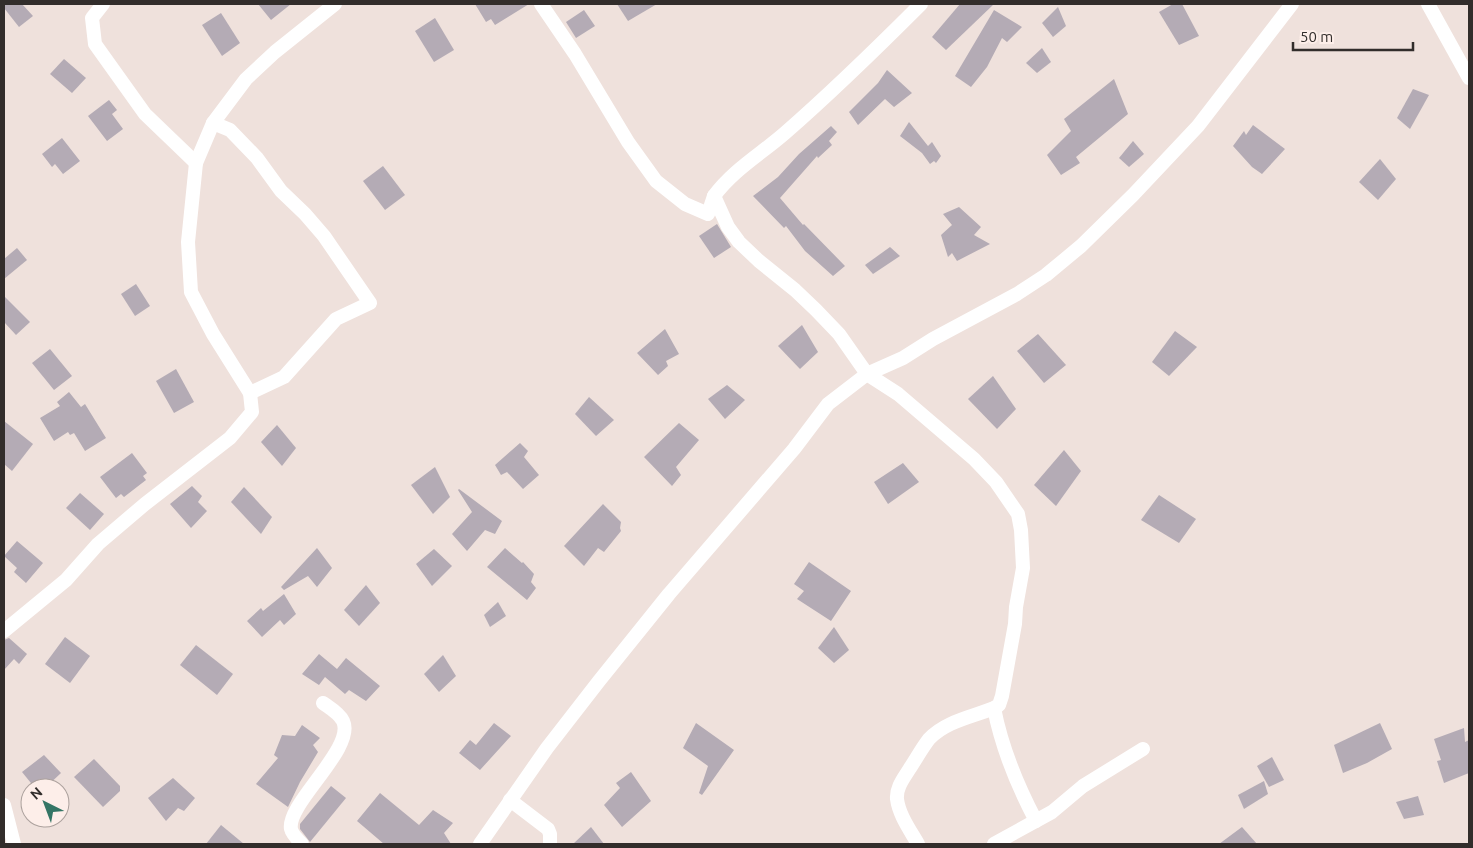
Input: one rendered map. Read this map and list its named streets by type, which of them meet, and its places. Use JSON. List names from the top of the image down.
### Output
{
  "scale_bar": "50 m",
  "north": "top left"
}
